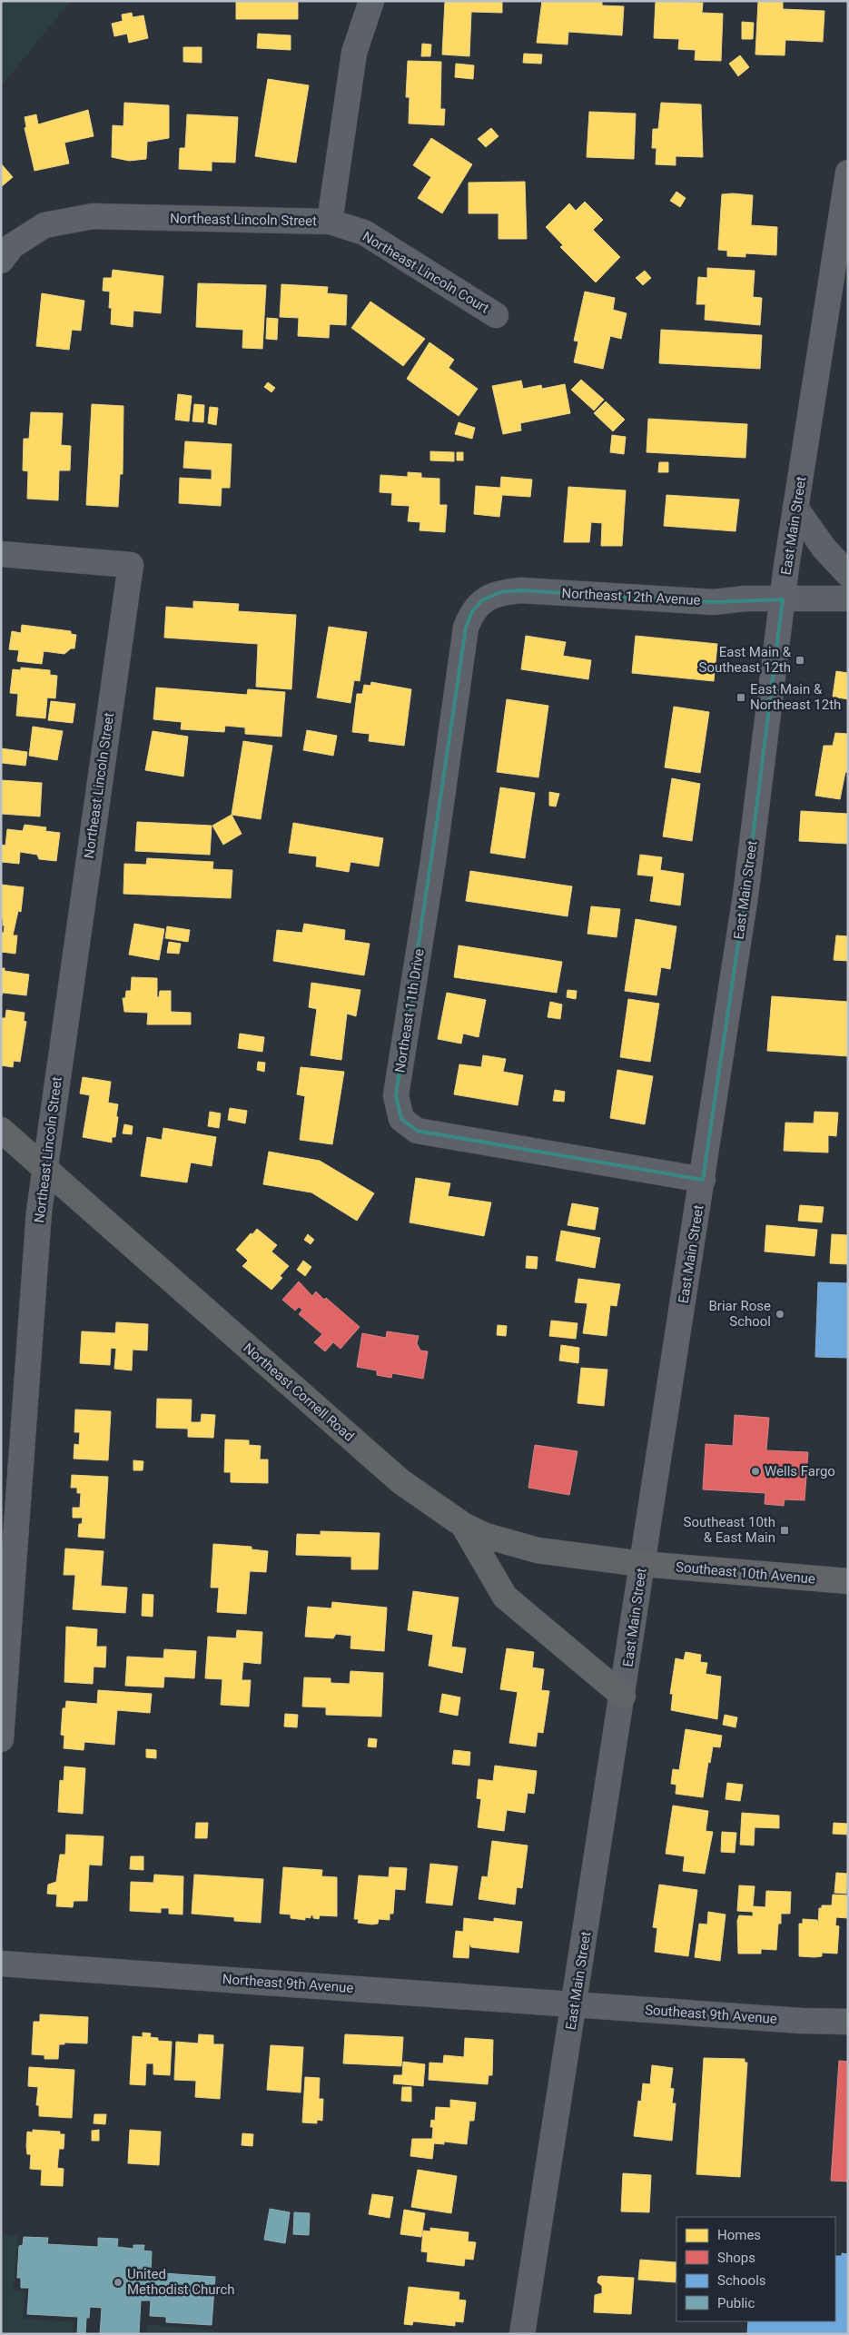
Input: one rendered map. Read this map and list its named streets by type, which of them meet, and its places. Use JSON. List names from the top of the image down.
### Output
{
  "streets": {
    "highway": ["Northeast Cornell Road", "Southeast 10th Avenue"],
    "main road": ["East Main Street"],
    "street": [
      "Northeast Lincoln Street",
      "Northeast Lincoln Court",
      "Northeast 12th Avenue",
      "Northeast 11th Drive",
      "Northeast 9th Avenue",
      "Southeast 9th Avenue"
    ]
  },
  "crossings": [
    ["Northeast Lincoln Street", "Northeast Lincoln Court"],
    ["Northeast Lincoln Street", "Northeast Cornell Road"],
    ["East Main Street", "Northeast 12th Avenue"],
    ["East Main Street", "Northeast 11th Drive"],
    ["East Main Street", "Northeast Cornell Road"],
    ["East Main Street", "Southeast 10th Avenue"],
    ["East Main Street", "Northeast 9th Avenue"],
    ["East Main Street", "Southeast 9th Avenue"],
    ["Northeast 12th Avenue", "Northeast 11th Drive"],
    ["Northeast Cornell Road", "Southeast 10th Avenue"],
    ["Northeast 9th Avenue", "Southeast 9th Avenue"]
  ],
  "places": {
    "transit": ["East Main & Southeast 12th", "East Main & Northeast 12th", "Southeast 10th & East Main"],
    "other": ["Briar Rose School", "Wells Fargo", "United Methodist Church"]
  },
  "legend": [
    "Homes",
    "Shops",
    "Schools",
    "Public"
  ]
}
